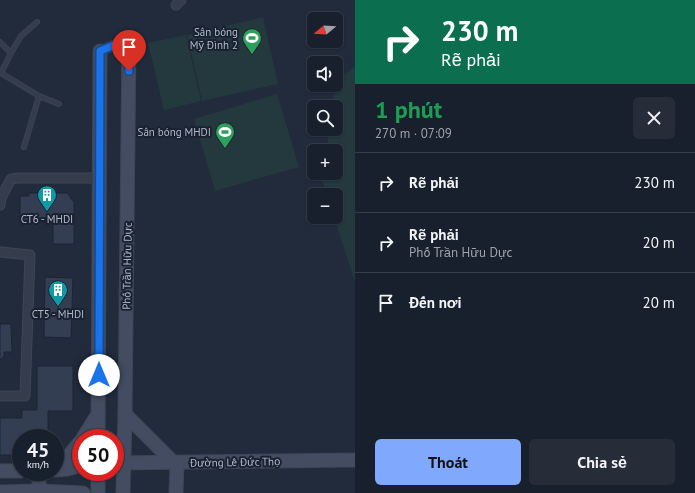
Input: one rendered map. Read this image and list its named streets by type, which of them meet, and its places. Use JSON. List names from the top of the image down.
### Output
{
  "streets": {
    "main road": ["Phố Trần Hữu Dực", "Đường Lê Đức Thọ"]
  },
  "places": {
    "sports": ["Sân bóng Mỹ Đình 2", "Sân bóng MHDI"],
    "building": ["CT6 - MHDI", "CT5 - MHDI"]
  },
  "north": "left",
  "page": {
    "turn": ["230 m", "Rẽ phải"],
    "map_buttons": ["+", "−"],
    "heading": ["1 phút", "270 m · 07:09"],
    "list": [
      {
        "name": "Rẽ phải",
        "value": "230 m"
      },
      {
        "name": "Rẽ phải",
        "note": "Phố Trần Hữu Dực",
        "value": "20 m"
      },
      {
        "name": "Đến nơi",
        "value": "20 m"
      }
    ],
    "speed": "45 km/h",
    "limit": "50",
    "buttons": ["Thoát", "Chia sẻ"]
  }
}
